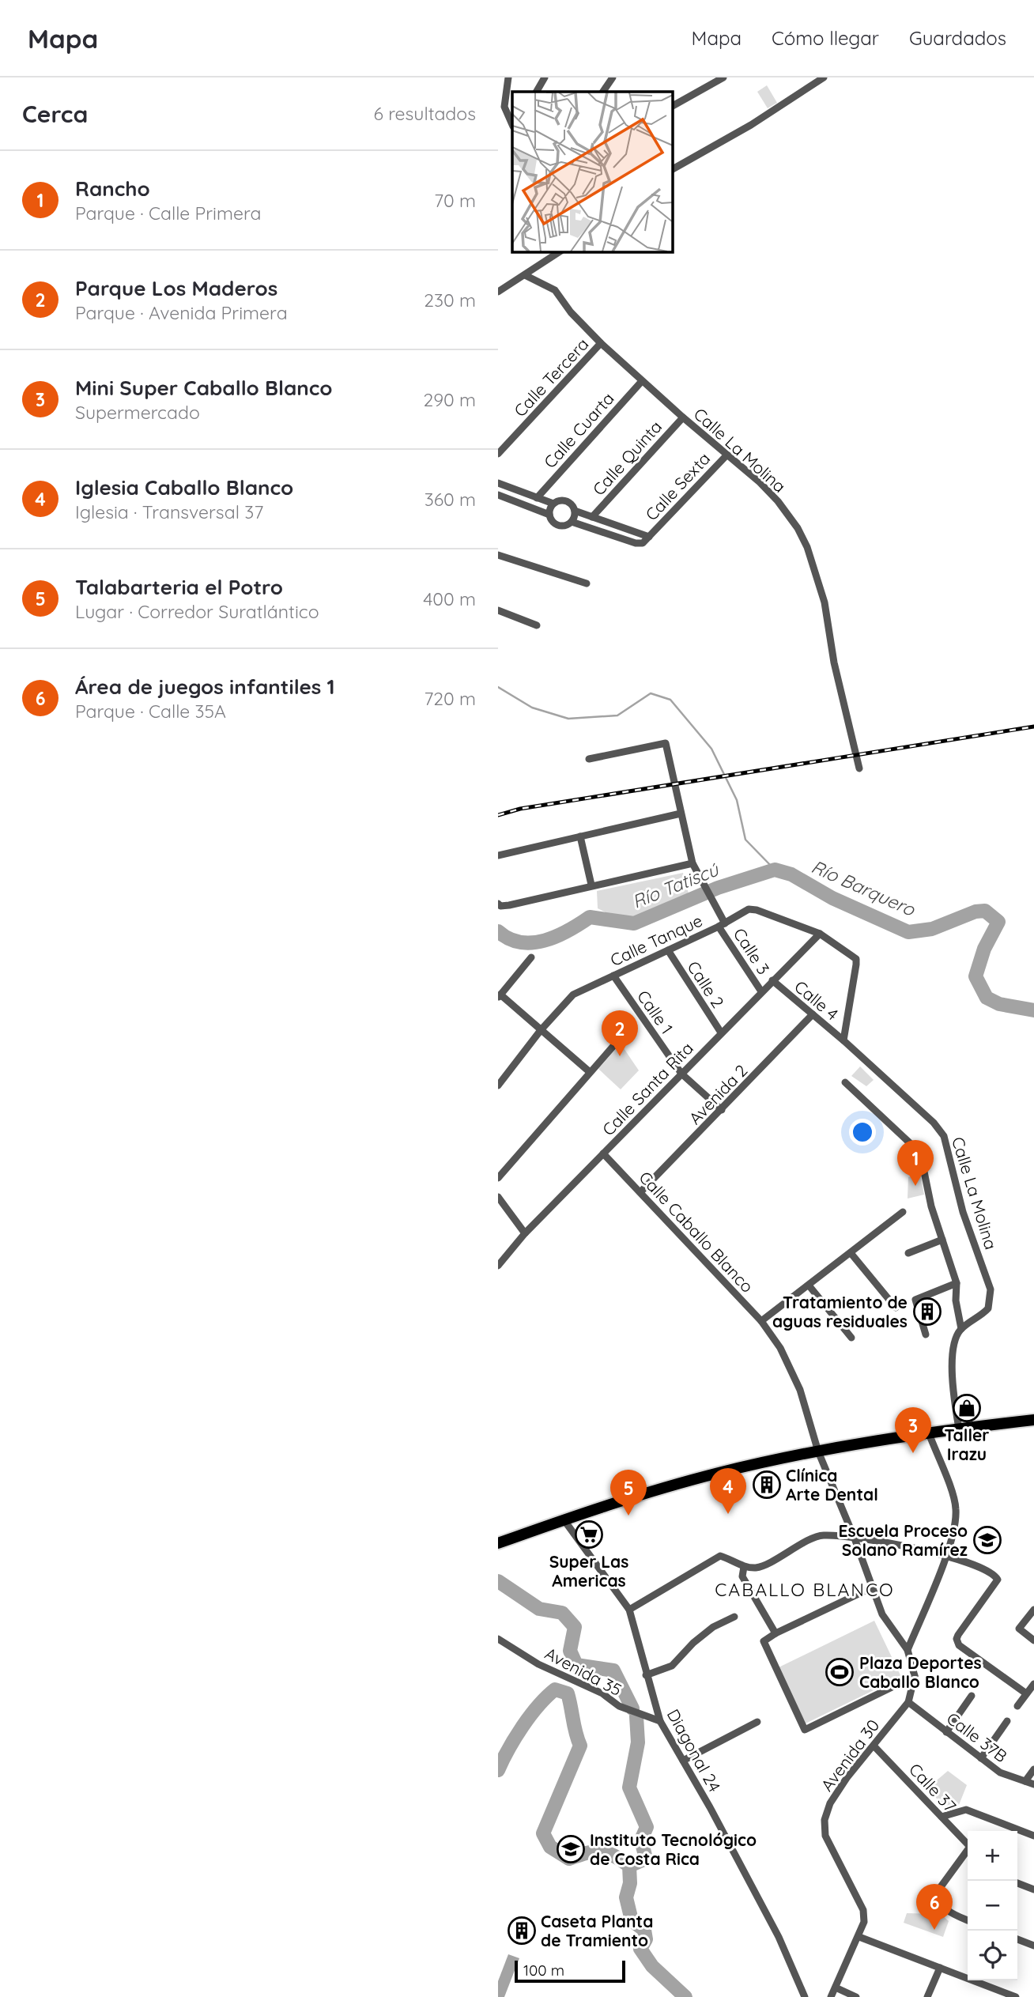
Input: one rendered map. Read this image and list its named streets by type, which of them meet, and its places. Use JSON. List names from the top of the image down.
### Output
{
  "streets": {
    "street": [
      "Calle Tercera",
      "Calle Cuarta",
      "Calle La Molina",
      "Calle Quinta",
      "Calle Sexta",
      "Calle Tanque",
      "Calle 3",
      "Calle 2",
      "Calle 4",
      "Calle 1",
      "Calle Santa Rita",
      "Avenida 2",
      "Calle Caballo Blanco",
      "Avenida 35",
      "Calle 37B",
      "Diagonal 24",
      "Avenida 30",
      "Calle 37"
    ]
  },
  "crossings": [
    ["Calle Tercera", "Calle La Molina"],
    ["Calle Cuarta", "Calle La Molina"],
    ["Calle La Molina", "Calle Quinta"],
    ["Calle La Molina", "Calle Sexta"],
    ["Calle La Molina", "Calle Tanque"],
    ["Calle La Molina", "Calle 4"],
    ["Calle Tanque", "Calle 3"],
    ["Calle Tanque", "Calle 2"],
    ["Calle Tanque", "Calle 4"],
    ["Calle Tanque", "Calle 1"],
    ["Calle Tanque", "Calle Santa Rita"],
    ["Calle 3", "Calle Santa Rita"],
    ["Calle 2", "Calle Santa Rita"],
    ["Calle 4", "Calle Santa Rita"],
    ["Calle 4", "Avenida 2"],
    ["Calle 1", "Calle Santa Rita"],
    ["Calle 1", "Avenida 2"],
    ["Calle Santa Rita", "Calle Caballo Blanco"],
    ["Avenida 2", "Calle Caballo Blanco"],
    ["Avenida 35", "Diagonal 24"],
    ["Calle 37B", "Avenida 30"],
    ["Avenida 30", "Calle 37"]
  ],
  "districts": ["CABALLO BLANCO"],
  "water": ["Río Tatiscú", "Río Barquero"],
  "places": {
    "building": ["Tratamiento de aguas residuales", "Clínica Arte Dental", "Caseta Planta de Tramiento"],
    "shop": ["Taller Irazu"],
    "supermarket": ["Super Las Americas"],
    "school or university": ["Escuela Proceso Solano Ramírez", "Instituto Tecnológico de Costa Rica"],
    "sports": ["Plaza Deportes Caballo Blanco"]
  },
  "scale_bar": "100 m",
  "page": {
    "header": "Mapa",
    "nav": ["Mapa", "Cómo llegar", "Guardados"],
    "heading": ["Cerca", "6 resultados"],
    "list": [
      {
        "mark": "1",
        "name": "Rancho",
        "note": "Parque · Calle Primera",
        "value": "70 m"
      },
      {
        "mark": "2",
        "name": "Parque Los Maderos",
        "note": "Parque · Avenida Primera",
        "value": "230 m"
      },
      {
        "mark": "3",
        "name": "Mini Super Caballo Blanco",
        "note": "Supermercado",
        "value": "290 m"
      },
      {
        "mark": "4",
        "name": "Iglesia Caballo Blanco",
        "note": "Iglesia · Transversal 37",
        "value": "360 m"
      },
      {
        "mark": "5",
        "name": "Talabarteria el Potro",
        "note": "Lugar · Corredor Suratlántico",
        "value": "400 m"
      },
      {
        "mark": "6",
        "name": "Área de juegos infantiles 1",
        "note": "Parque · Calle 35A",
        "value": "720 m"
      }
    ],
    "pins": [
      "2",
      "1",
      "3",
      "4",
      "5",
      "6"
    ],
    "map_buttons": ["+", "−"],
    "scale": "100 m"
  }
}
